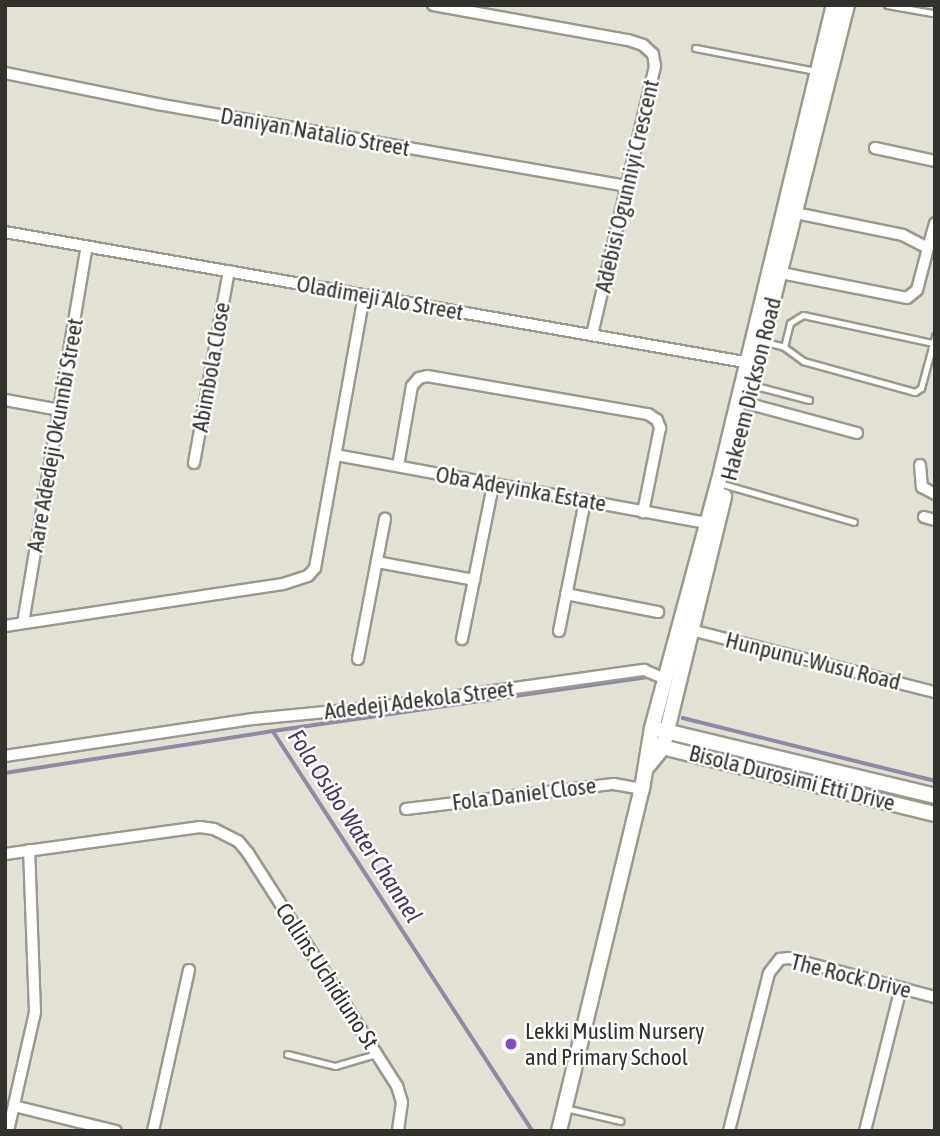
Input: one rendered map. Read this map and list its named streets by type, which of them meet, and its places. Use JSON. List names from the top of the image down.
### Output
{
  "streets": {
    "main road": ["Hakeem Dickson Road", "Bisola Durosimi Etti Drive"],
    "street": [
      "Daniyan Natalio Street",
      "Adebisi Ogunniyi Crescent",
      "Oladimeji Alo Street",
      "Abimbola Close",
      "Aare Adedeji Okunnbi Street",
      "Oba Adeyinka Estate",
      "Hunpunu-Wusu Road",
      "Adedeji Adekola Street",
      "Fola Daniel Close",
      "Collins Uchidiuno St",
      "The Rock Drive"
    ]
  },
  "crossings": [
    ["Daniyan Natalio Street", "Adebisi Ogunniyi Crescent"],
    ["Adebisi Ogunniyi Crescent", "Oladimeji Alo Street"],
    ["Oladimeji Alo Street", "Abimbola Close"],
    ["Oladimeji Alo Street", "Hakeem Dickson Road"],
    ["Oladimeji Alo Street", "Aare Adedeji Okunnbi Street"],
    ["Hakeem Dickson Road", "Oba Adeyinka Estate"],
    ["Hakeem Dickson Road", "Hunpunu-Wusu Road"],
    ["Hakeem Dickson Road", "Adedeji Adekola Street"],
    ["Hakeem Dickson Road", "Bisola Durosimi Etti Drive"],
    ["Hakeem Dickson Road", "Fola Daniel Close"]
  ],
  "water": ["Fola Osibo Water Channel"],
  "places": ["Lekki Muslim Nursery and Primary School"]
}
